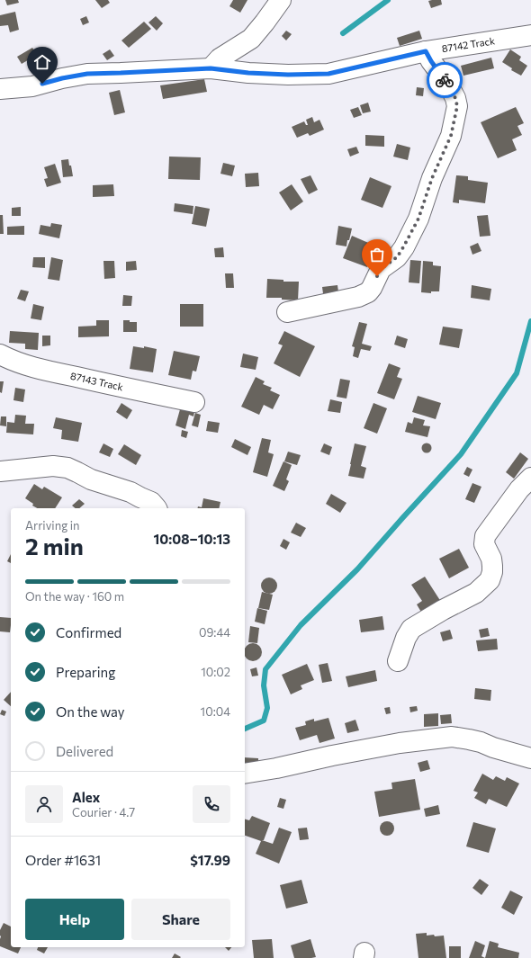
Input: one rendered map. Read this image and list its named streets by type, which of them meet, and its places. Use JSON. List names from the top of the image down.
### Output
{
  "streets": {
    "street": ["87142 Track", "87143 Track"]
  },
  "page": {
    "heading": ["2 min", "Arriving in", "10:08–10:13"],
    "panel": [
      "Alex",
      "Courier · 4.7",
      "Order #1631",
      "$17.99"
    ],
    "bar": "On the way · 160 m",
    "list": [
      ["Confirmed", "09:44"],
      ["Preparing", "10:02"],
      ["On the way", "10:04"],
      "Delivered"
    ],
    "buttons": ["Help", "Share"]
  }
}
